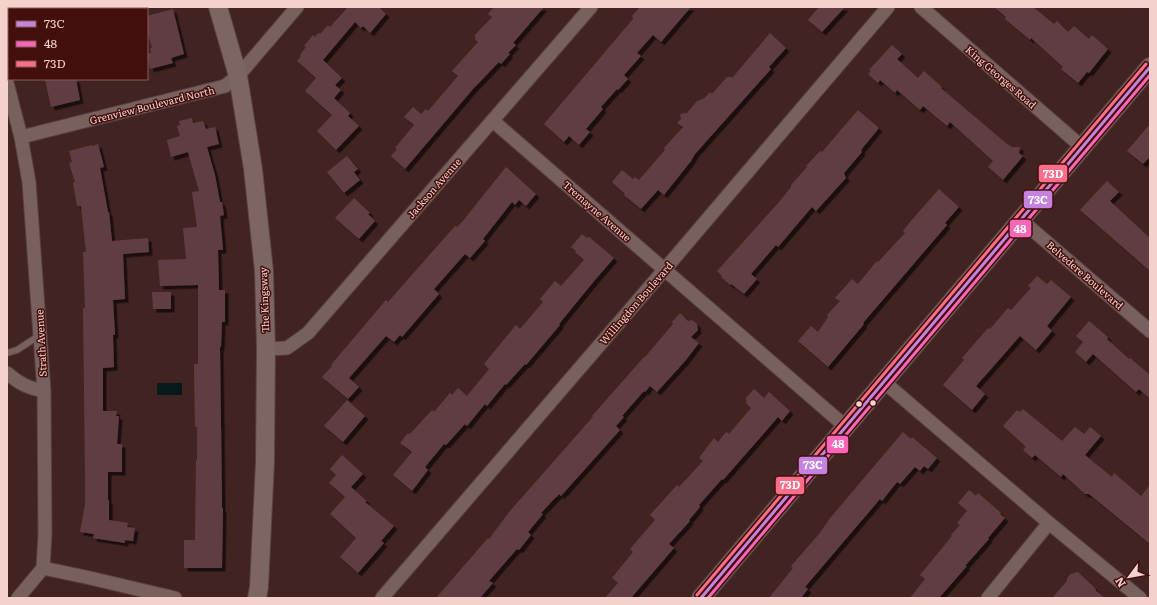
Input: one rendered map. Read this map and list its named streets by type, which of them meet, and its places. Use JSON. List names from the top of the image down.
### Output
{
  "streets": {
    "main road": ["The Kingsway"],
    "street": [
      "King Georges Road",
      "Grenview Boulevard North",
      "Jackson Avenue",
      "Tremayne Avenue",
      "Belvedere Boulevard",
      "Willingdon Boulevard",
      "Strath Avenue"
    ]
  },
  "crossings": [
    ["Grenview Boulevard North", "The Kingsway"],
    ["Grenview Boulevard North", "Strath Avenue"],
    ["Jackson Avenue", "Tremayne Avenue"],
    ["Jackson Avenue", "The Kingsway"],
    ["Tremayne Avenue", "Willingdon Boulevard"]
  ],
  "lines": ["transit line 73D", "transit line 73C", "transit line 48"],
  "legend": ["73C", "48", "73D"],
  "north": "bottom left"
}
